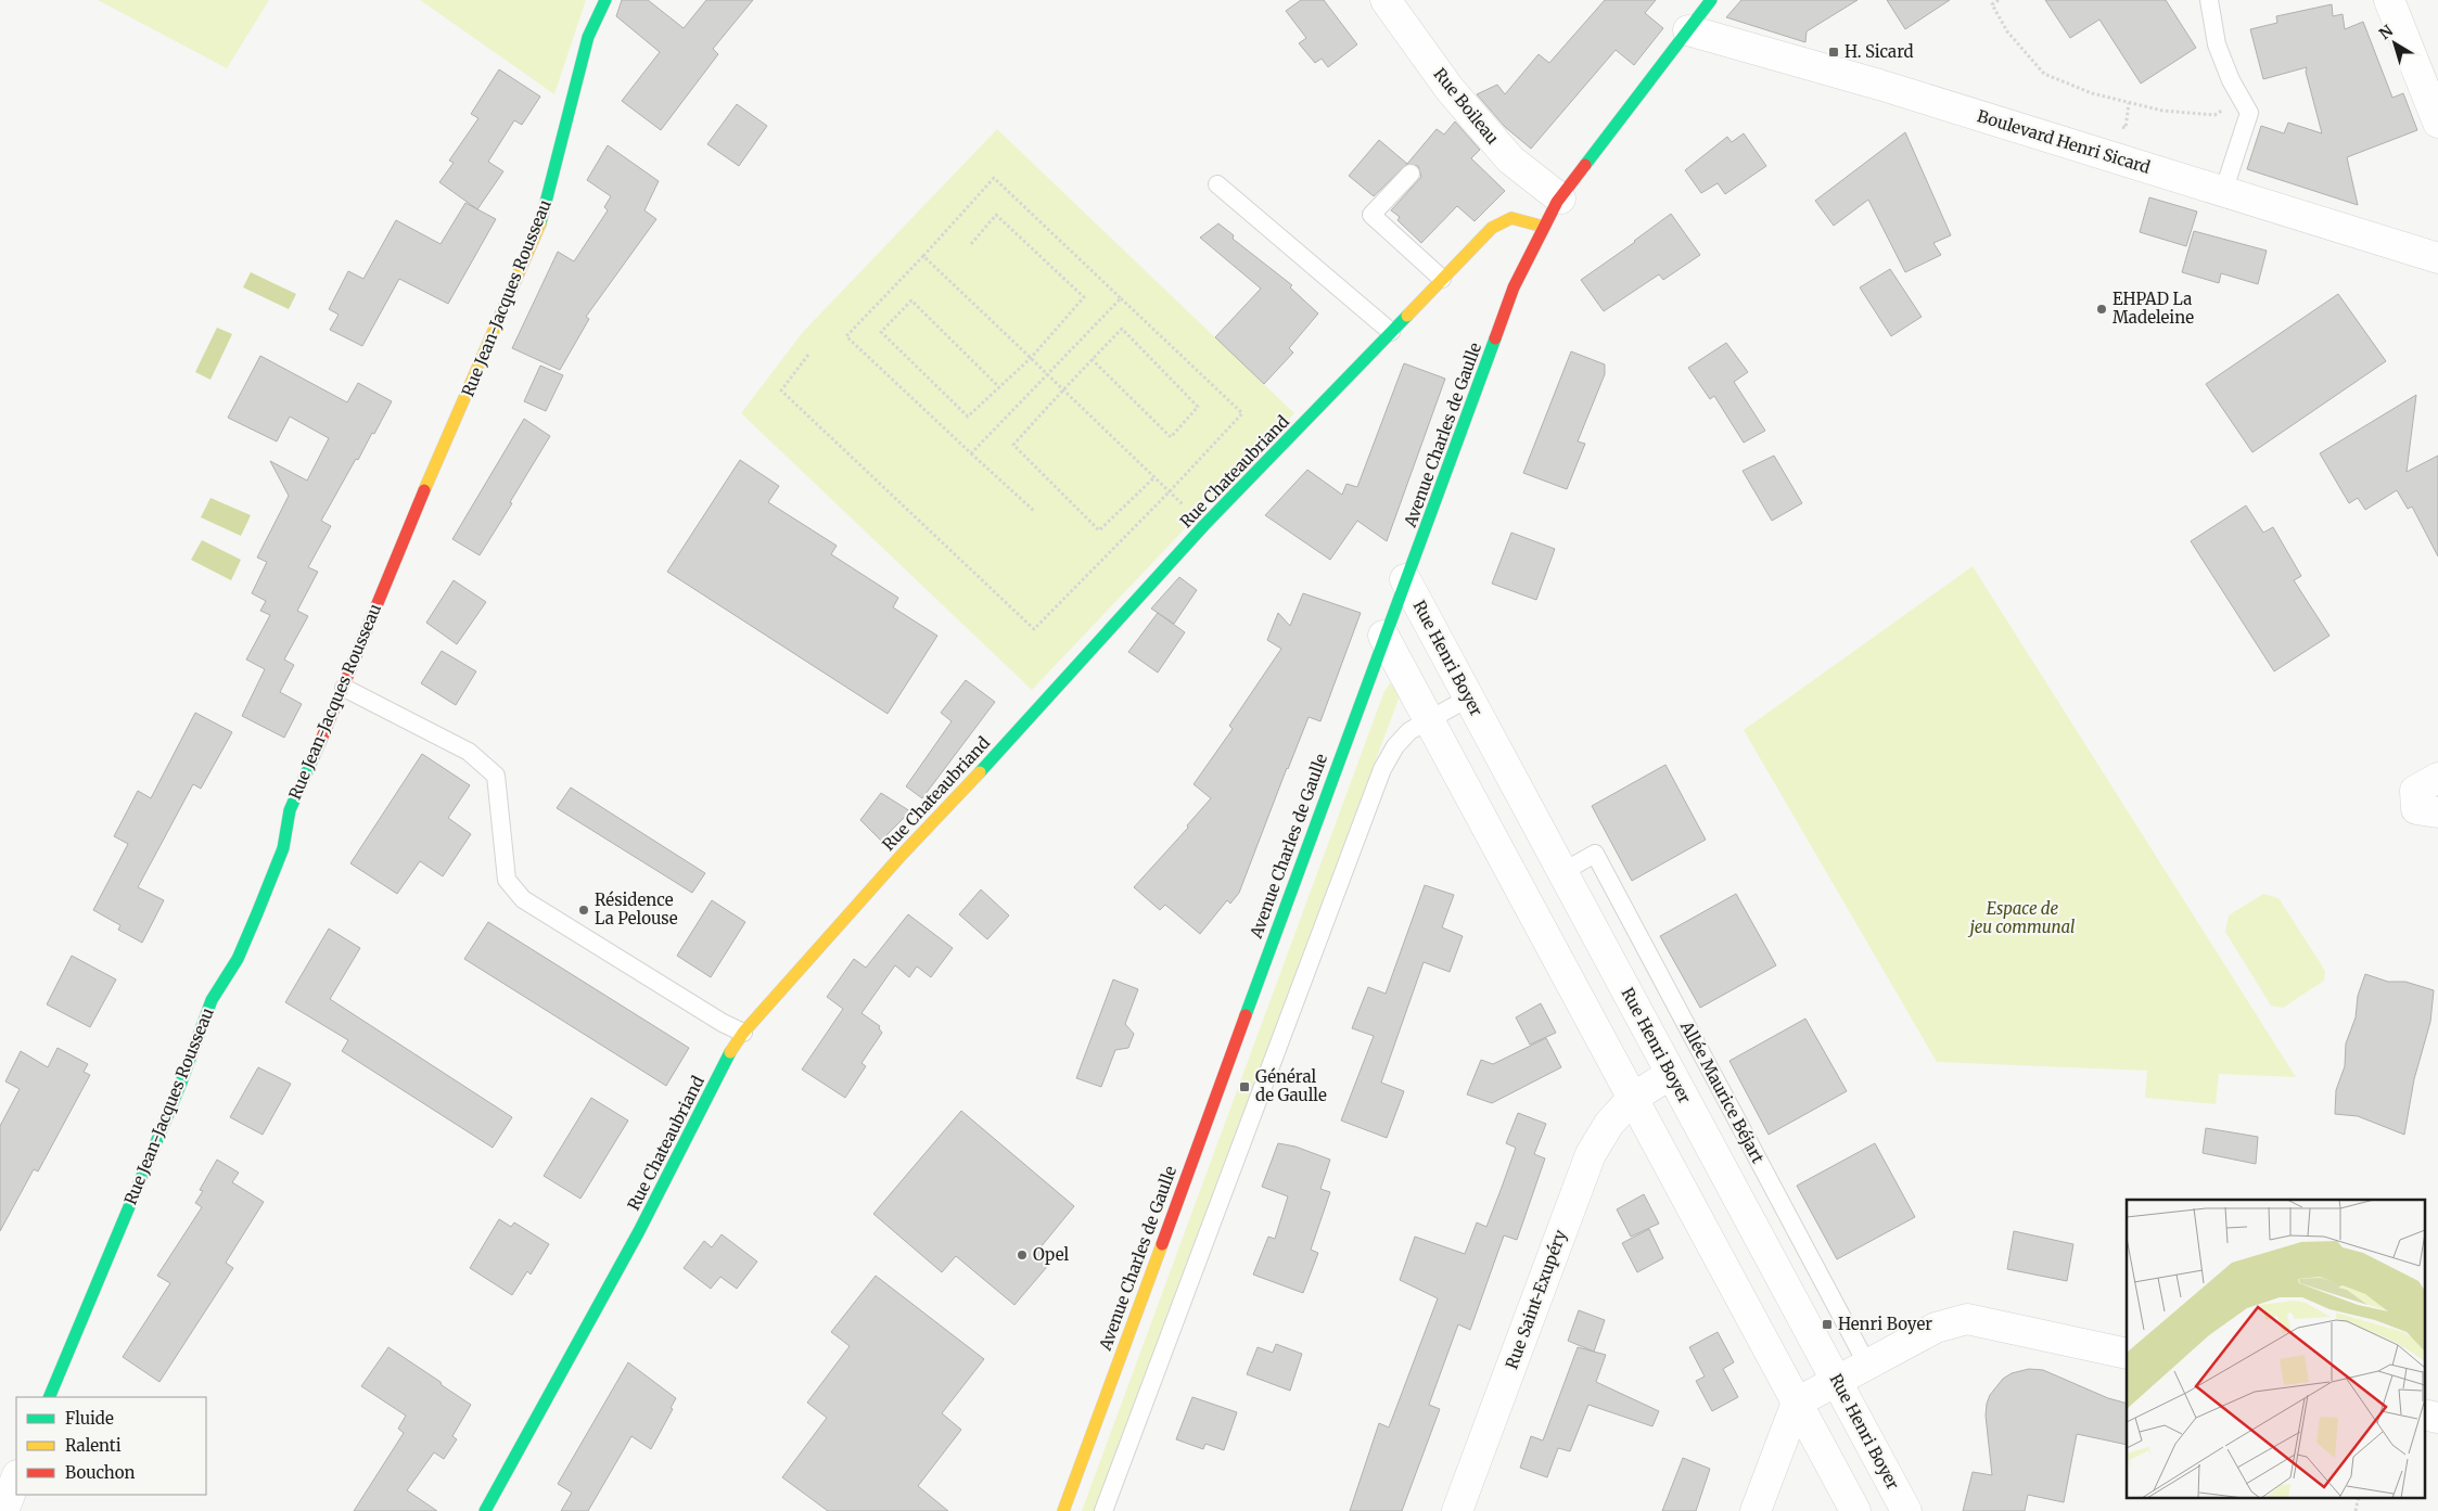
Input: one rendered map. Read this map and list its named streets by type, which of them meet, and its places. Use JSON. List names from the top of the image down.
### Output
{
  "streets": {
    "street": [
      "Rue Boileau",
      "Boulevard Henri Sicard",
      "Rue Jean-Jacques Rousseau",
      "Avenue Charles de Gaulle",
      "Rue Chateaubriand",
      "Rue Henri Boyer",
      "Rue Saint-Exupéry"
    ],
    "lane": ["Allée Maurice Béjart"]
  },
  "crossings": [
    ["Rue Boileau", "Avenue Charles de Gaulle"],
    ["Boulevard Henri Sicard", "Avenue Charles de Gaulle"],
    ["Avenue Charles de Gaulle", "Rue Chateaubriand"],
    ["Avenue Charles de Gaulle", "Rue Henri Boyer"],
    ["Rue Henri Boyer", "Allée Maurice Béjart"],
    ["Rue Henri Boyer", "Rue Saint-Exupéry"]
  ],
  "parks": ["Espace de jeu communal"],
  "places": {
    "transit": ["H. Sicard", "Général de Gaulle", "Henri Boyer"],
    "other": ["EHPAD La Madeleine", "Résidence La Pelouse", "Opel"]
  },
  "legend": ["Fluide", "Ralenti", "Bouchon"],
  "north": "top left"
}
